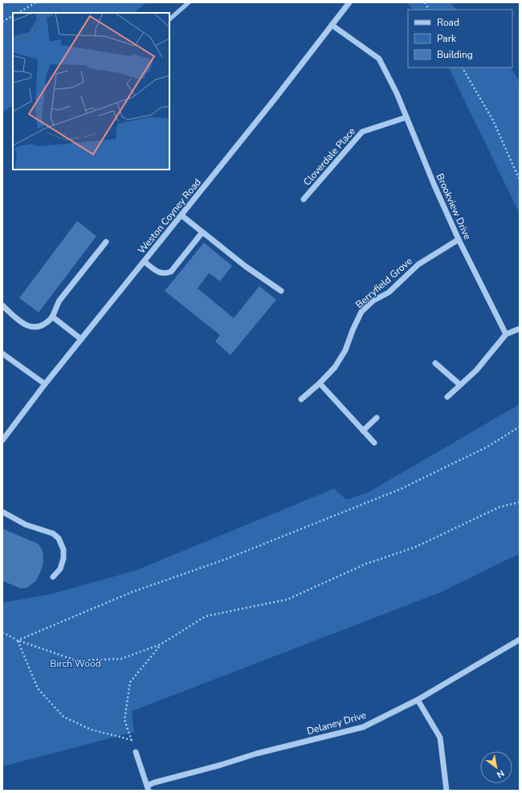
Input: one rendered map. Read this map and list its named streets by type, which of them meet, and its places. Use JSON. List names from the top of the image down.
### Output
{
  "streets": {
    "street": [
      "Cloverdale Place",
      "Brookview Drive",
      "Weston Coyney Road",
      "Berryfield Grove",
      "Delaney Drive"
    ]
  },
  "crossings": [
    ["Cloverdale Place", "Brookview Drive"],
    ["Brookview Drive", "Weston Coyney Road"],
    ["Brookview Drive", "Berryfield Grove"]
  ],
  "parks": ["Birch Wood"],
  "legend": ["Road", "Park", "Building"],
  "north": "bottom right"
}
